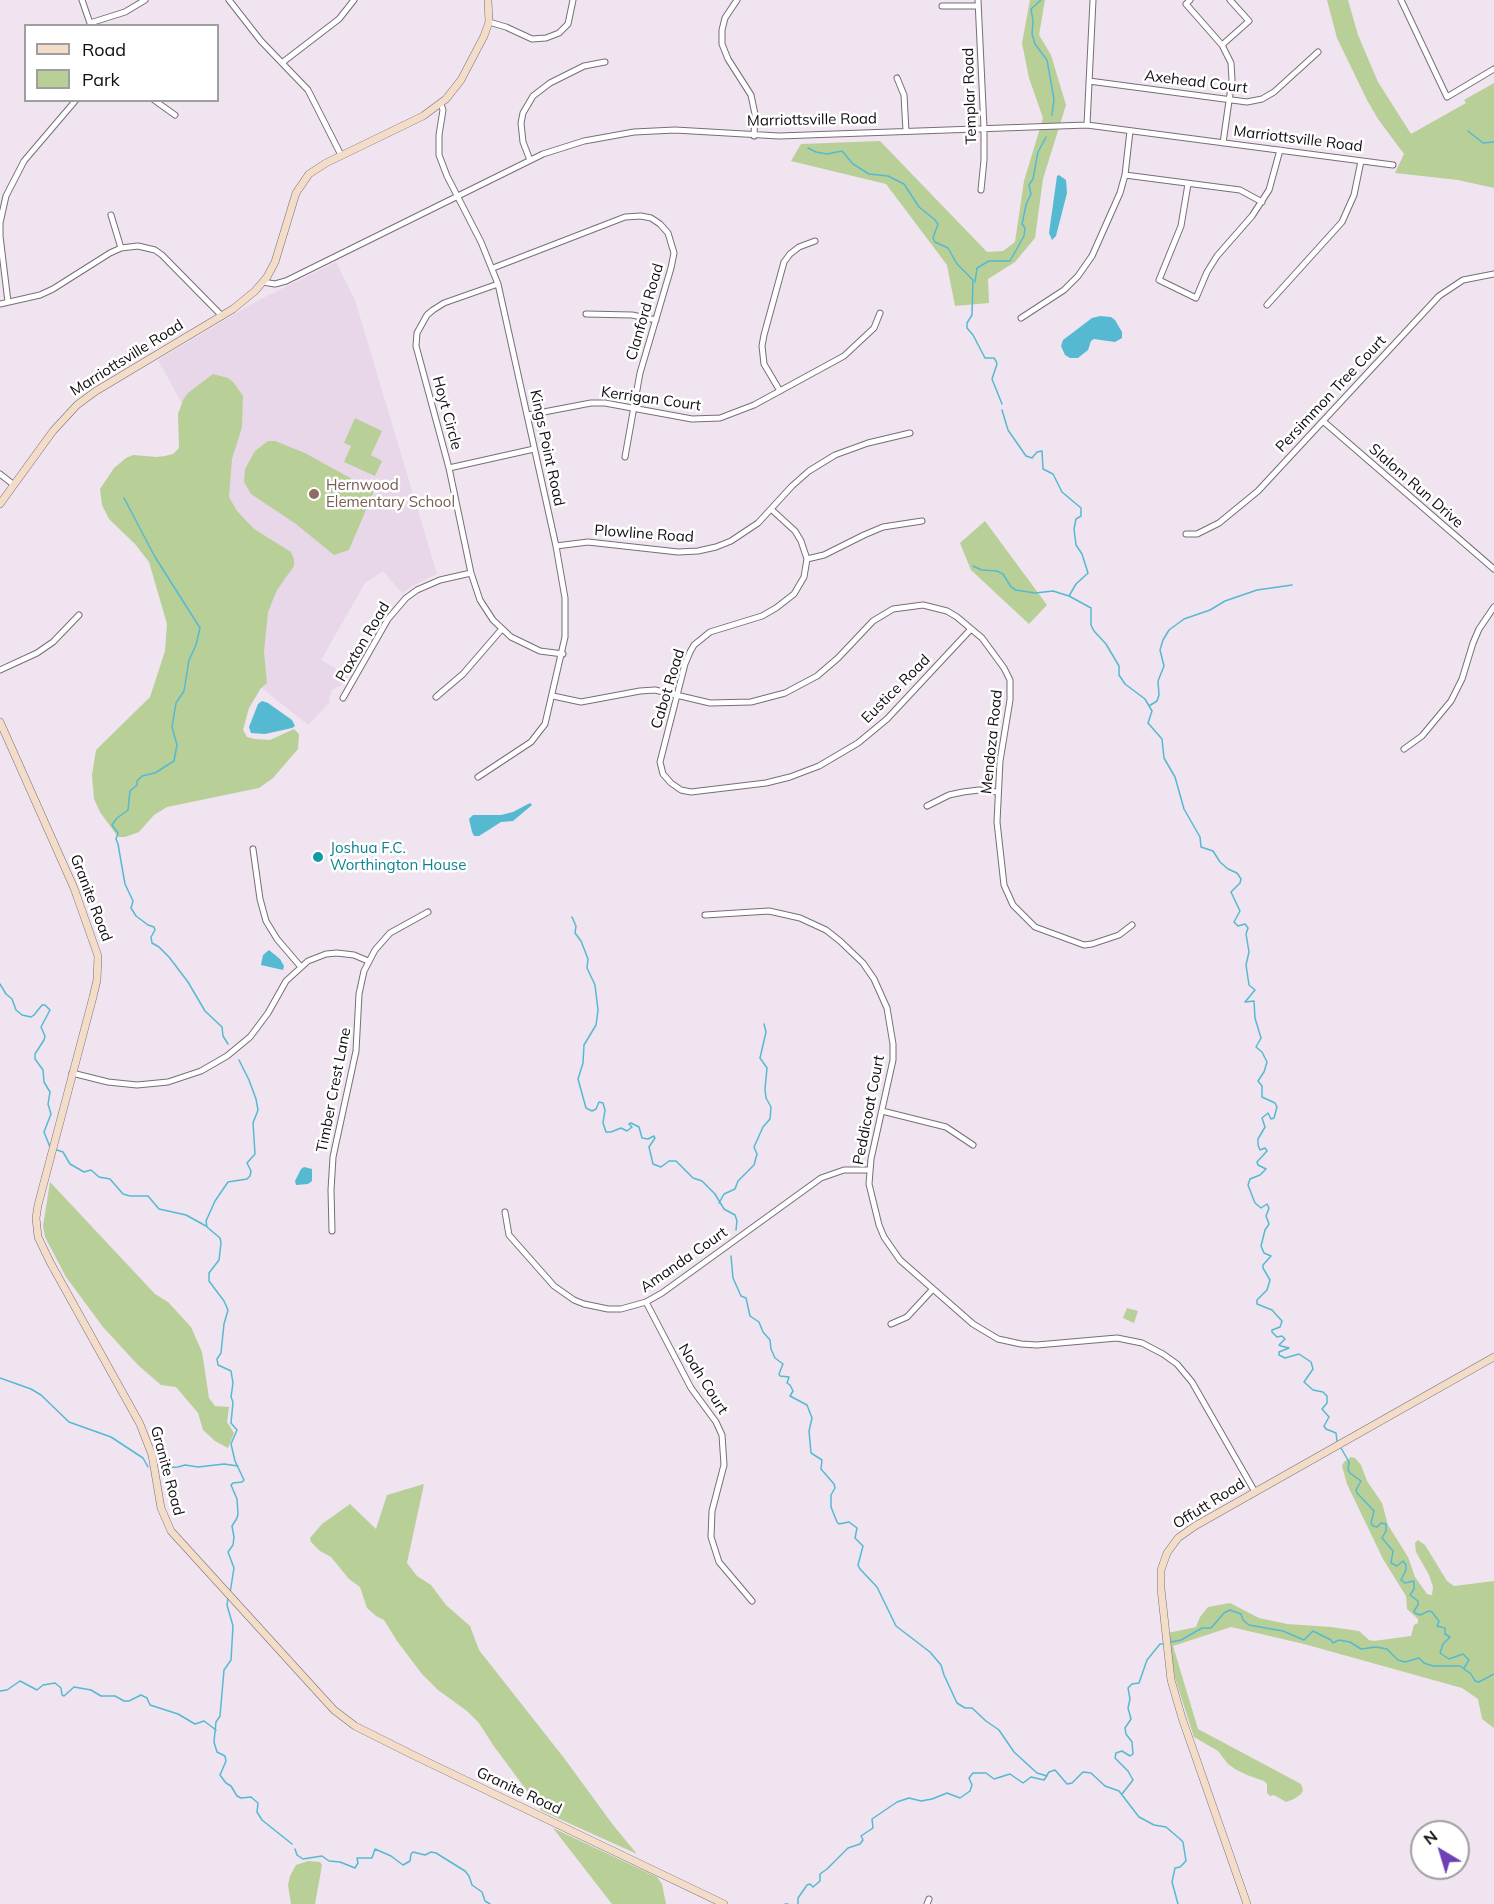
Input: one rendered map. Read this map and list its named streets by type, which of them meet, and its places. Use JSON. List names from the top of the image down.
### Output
{
  "streets": {
    "street": [
      "Axehead Court",
      "Templar Road",
      "Marriottsville Road",
      "Clanford Road",
      "Persimmon Tree Court",
      "Kerrigan Court",
      "Hoyt Circle",
      "Kings Point Road",
      "Slalom Run Drive",
      "Plowline Road",
      "Paxton Road",
      "Cabot Road",
      "Eustice Road",
      "Mendoza Road",
      "Granite Road",
      "Timber Crest Lane",
      "Peddicoat Court",
      "Amanda Court",
      "Noah Court",
      "Offutt Road"
    ]
  },
  "crossings": [
    ["Templar Road", "Marriottsville Road"],
    ["Marriottsville Road", "Kings Point Road"],
    ["Clanford Road", "Kerrigan Court"],
    ["Clanford Road", "Kings Point Road"],
    ["Persimmon Tree Court", "Slalom Run Drive"],
    ["Kerrigan Court", "Kings Point Road"],
    ["Hoyt Circle", "Kings Point Road"],
    ["Hoyt Circle", "Paxton Road"],
    ["Kings Point Road", "Plowline Road"],
    ["Kings Point Road", "Mendoza Road"],
    ["Cabot Road", "Eustice Road"],
    ["Cabot Road", "Mendoza Road"],
    ["Eustice Road", "Mendoza Road"],
    ["Peddicoat Court", "Amanda Court"],
    ["Peddicoat Court", "Offutt Road"],
    ["Amanda Court", "Noah Court"]
  ],
  "places": ["Hernwood Elementary School", "Joshua F.C. Worthington House"],
  "legend": ["Road", "Park"],
  "north": "top left"
}
